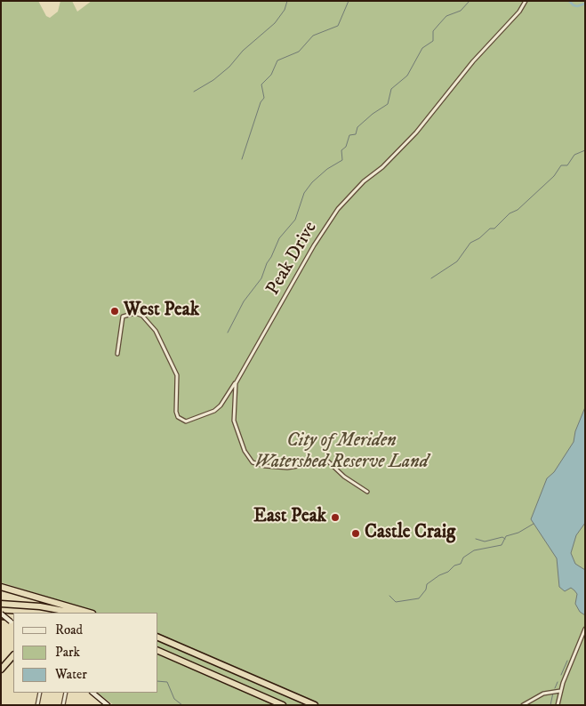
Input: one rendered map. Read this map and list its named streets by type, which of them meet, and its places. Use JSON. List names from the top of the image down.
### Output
{
  "streets": {
    "street": ["Peak Drive"]
  },
  "parks": ["City of Meriden Watershed Reserve Land"],
  "places": ["West Peak", "East Peak", "Castle Craig"],
  "legend": ["Road", "Park", "Water"]
}
